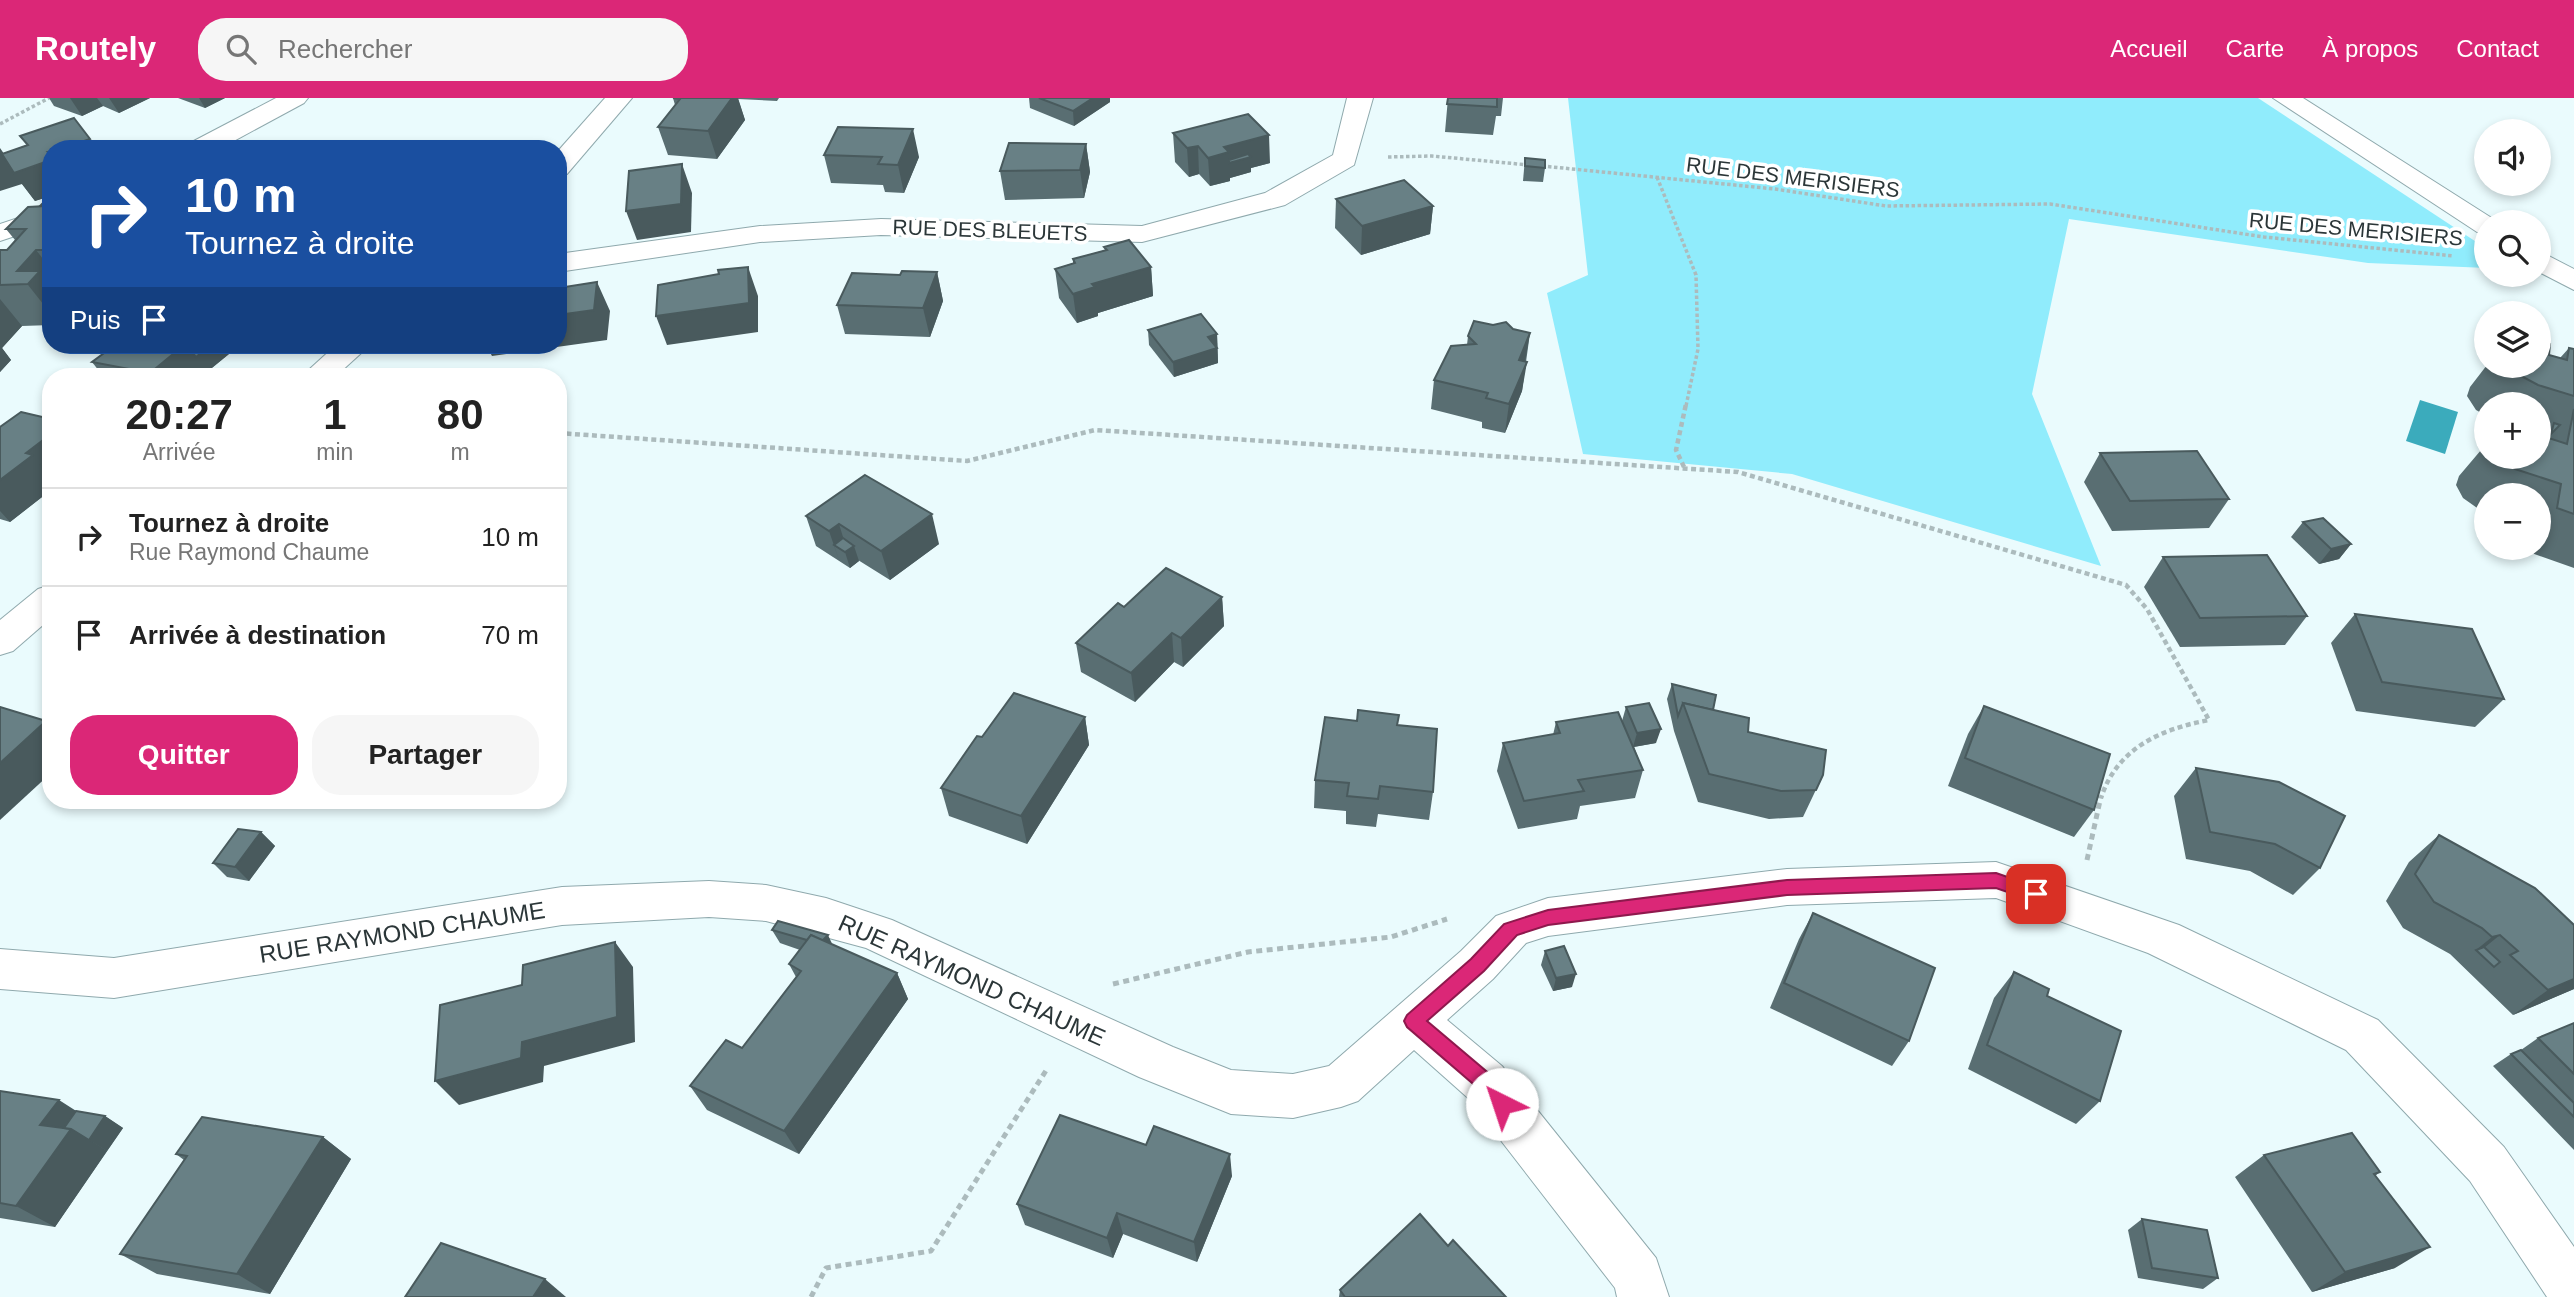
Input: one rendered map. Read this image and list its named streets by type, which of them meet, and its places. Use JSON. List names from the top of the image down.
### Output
{
  "streets": {
    "street": ["RUE DES BLEUETS", "RUE RAYMOND CHAUME"],
    "path": ["RUE DES MERISIERS"]
  },
  "crossings": [
    ["RUE DES MERISIERS", "RUE DES BLEUETS"]
  ],
  "page": {
    "header": "Routely",
    "search": "Rechercher",
    "nav": [
      "Accueil",
      "Carte",
      "À propos",
      "Contact"
    ],
    "map_buttons": ["+", "−"],
    "turn": ["10 m", "Tournez à droite"],
    "then": "Puis",
    "eta": [
      "20:27",
      "Arrivée",
      "1",
      "min",
      "80",
      "m"
    ],
    "list": [
      {
        "name": "Tournez à droite",
        "note": "Rue Raymond Chaume",
        "value": "10 m"
      },
      {
        "name": "Arrivée à destination",
        "value": "70 m"
      }
    ],
    "buttons": ["Quitter", "Partager"]
  }
}
